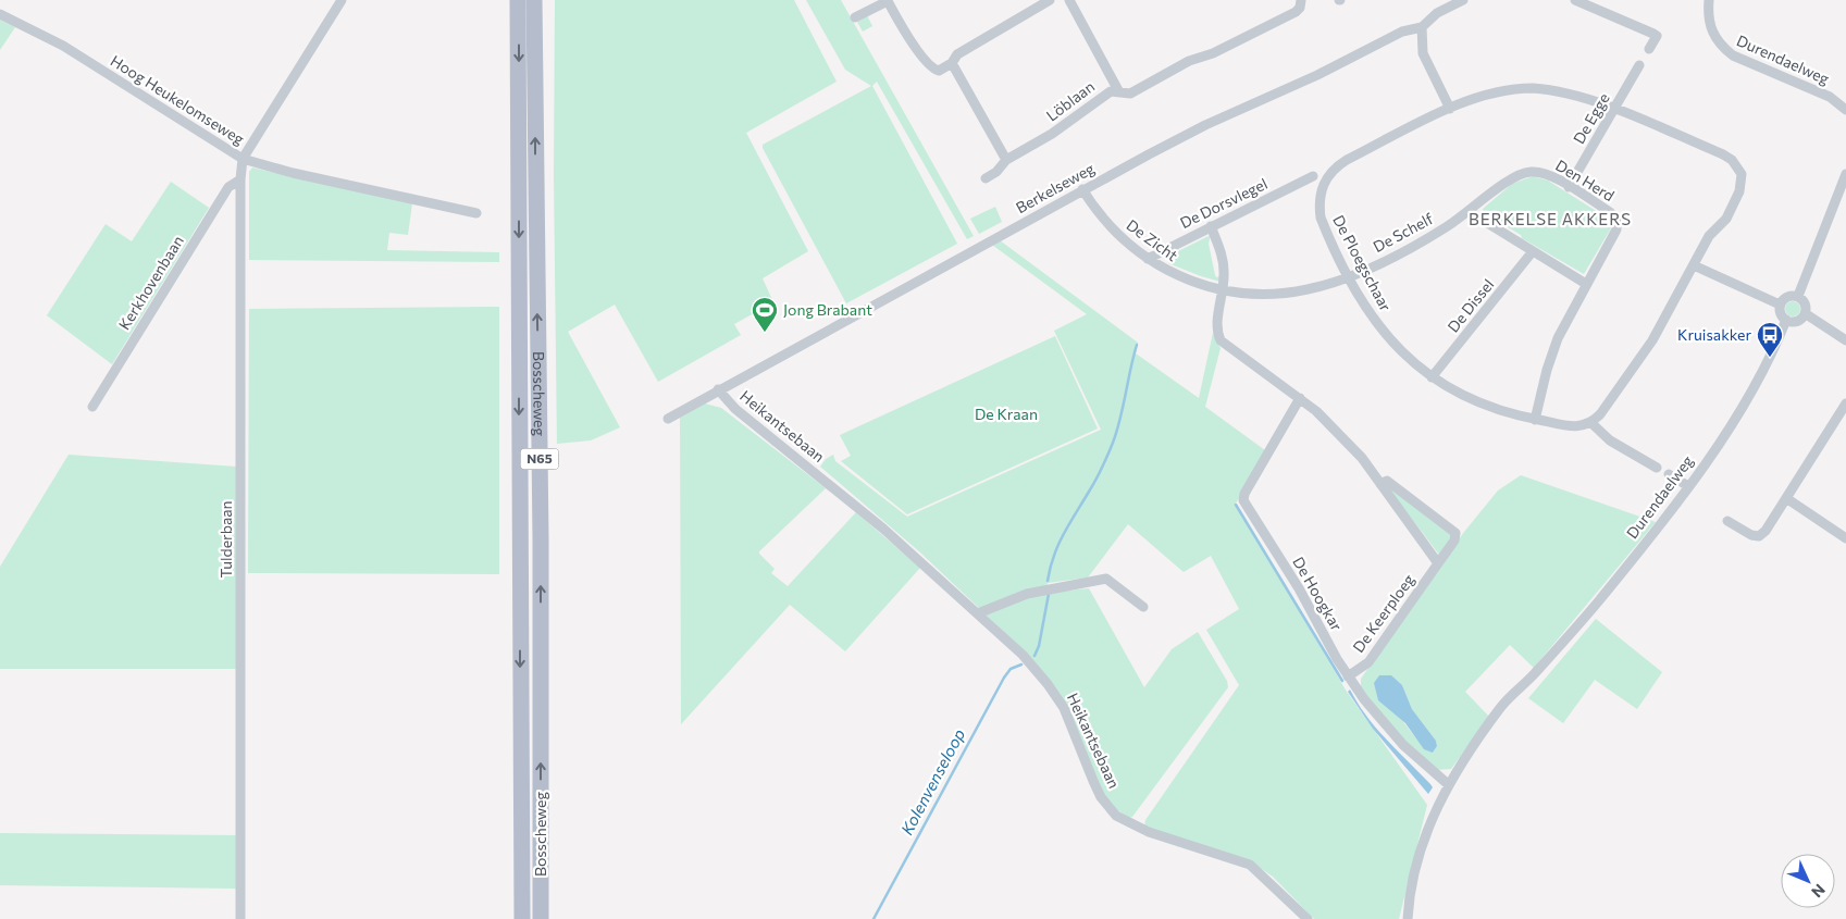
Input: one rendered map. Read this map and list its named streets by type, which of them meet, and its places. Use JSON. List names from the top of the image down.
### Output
{
  "streets": {
    "main road": ["Bosscheweg", "N65"],
    "street": [
      "Durendaelweg",
      "Hoog Heukelomseweg",
      "Löblaan",
      "De Egge",
      "Den Herd",
      "Berkelseweg",
      "De Dorsvlegel",
      "De Schelf",
      "De Zicht",
      "De Ploegschaar",
      "Kerkhovenbaan",
      "De Dissel",
      "Heikantsebaan",
      "Tulderbaan",
      "De Hoogkar",
      "De Keerploeg"
    ]
  },
  "crossings": [
    ["Durendaelweg", "De Hoogkar"],
    ["Hoog Heukelomseweg", "Tulderbaan"],
    ["De Egge", "Den Herd"],
    ["De Egge", "De Ploegschaar"],
    ["Den Herd", "De Schelf"],
    ["Berkelseweg", "De Zicht"],
    ["Berkelseweg", "Heikantsebaan"],
    ["De Dorsvlegel", "De Zicht"],
    ["De Schelf", "De Zicht"],
    ["De Schelf", "De Ploegschaar"],
    ["De Zicht", "De Ploegschaar"],
    ["De Ploegschaar", "De Dissel"],
    ["Kerkhovenbaan", "Tulderbaan"],
    ["De Hoogkar", "De Keerploeg"]
  ],
  "districts": ["BERKELSE AKKERS"],
  "water": ["Kolenvenseloop"],
  "parks": ["De Kraan"],
  "places": {
    "sports": ["Jong Brabant"],
    "bus stop": ["Kruisakker"]
  },
  "north": "bottom right"
}
